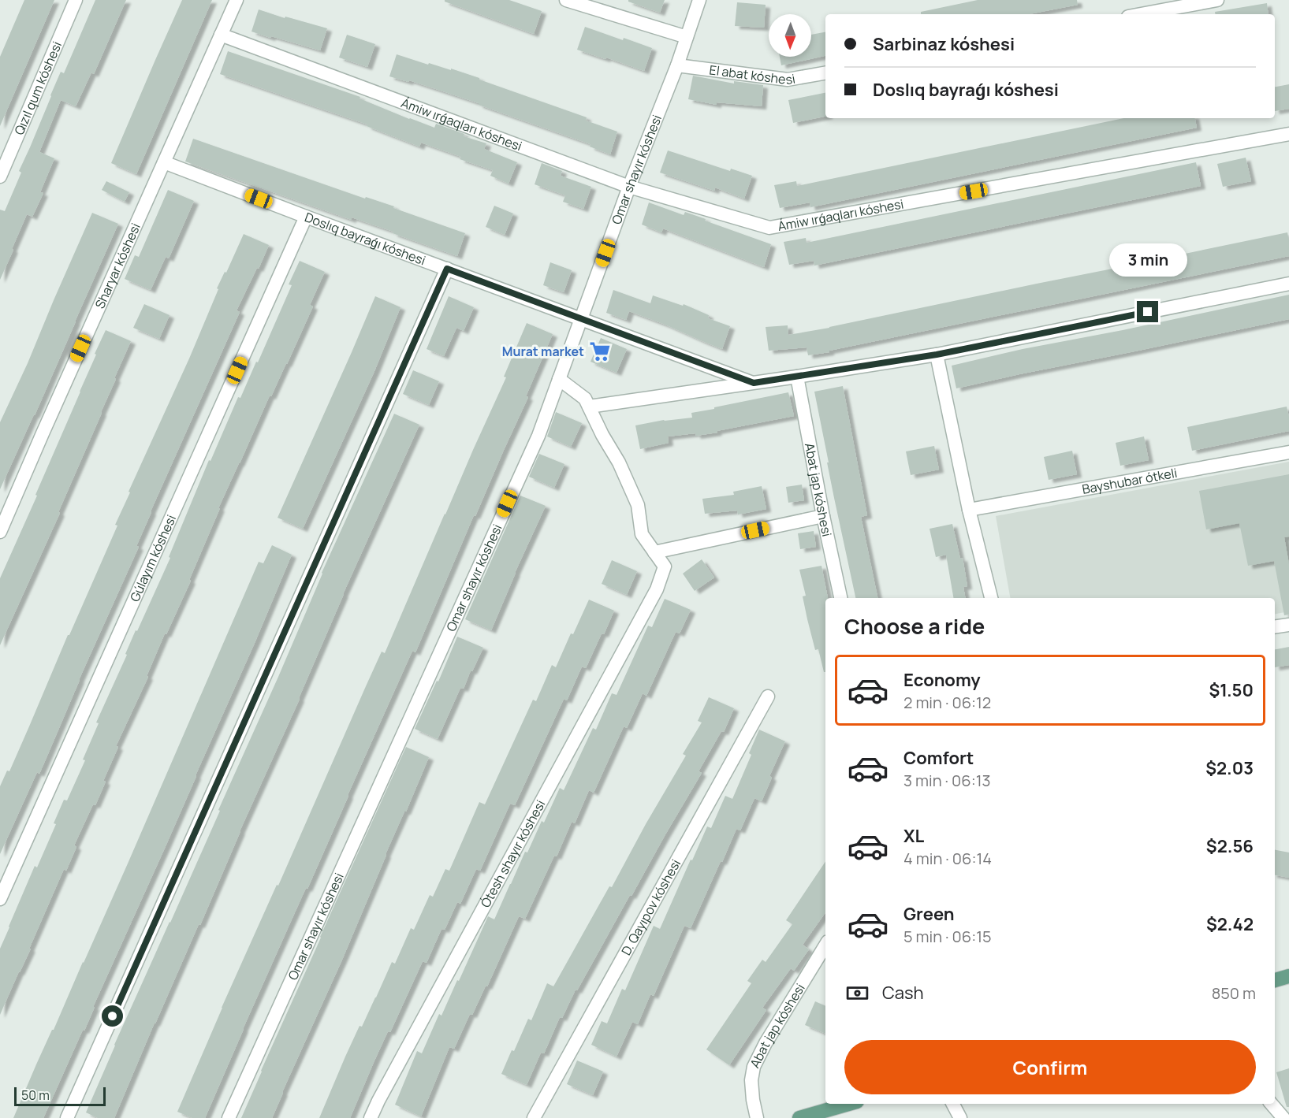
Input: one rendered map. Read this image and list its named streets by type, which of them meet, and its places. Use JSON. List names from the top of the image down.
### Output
{
  "streets": {
    "street": [
      "El abat kóshesi",
      "Qızıl qum kóshesi",
      "Ámiw ırǵaqları kóshesi",
      "Omar shayır kóshesi",
      "Doslıq bayraǵı kóshesi",
      "Sharyar kóshesi",
      "Bayshubar ótkeli",
      "Abat jap kóshesi",
      "Gúlayım kóshesi",
      "Ótesh shayır kóshesi",
      "D. Qayıpov kóshesi"
    ]
  },
  "crossings": [
    ["El abat kóshesi", "Omar shayır kóshesi"],
    ["Ámiw ırǵaqları kóshesi", "Omar shayır kóshesi"],
    ["Ámiw ırǵaqları kóshesi", "Sharyar kóshesi"],
    ["Omar shayır kóshesi", "Doslıq bayraǵı kóshesi"],
    ["Doslıq bayraǵı kóshesi", "Sharyar kóshesi"],
    ["Doslıq bayraǵı kóshesi", "Abat jap kóshesi"],
    ["Doslıq bayraǵı kóshesi", "Gúlayım kóshesi"]
  ],
  "places": {
    "supermarket": ["Murat market"]
  },
  "scale_bar": "50 m",
  "north": "bottom",
  "page": {
    "banner": ["Sarbinaz kóshesi", "Doslıq bayraǵı kóshesi"],
    "bubble": "3 min",
    "heading": "Choose a ride",
    "list": [
      {
        "name": "Economy",
        "note": "2 min · 06:12",
        "value": "$1.50"
      },
      {
        "name": "Comfort",
        "note": "3 min · 06:13",
        "value": "$2.03"
      },
      {
        "name": "XL",
        "note": "4 min · 06:14",
        "value": "$2.56"
      },
      {
        "name": "Green",
        "note": "5 min · 06:15",
        "value": "$2.42"
      }
    ],
    "pay": ["Cash", "850 m"],
    "buttons": "Confirm",
    "scale": "50 m"
  }
}
